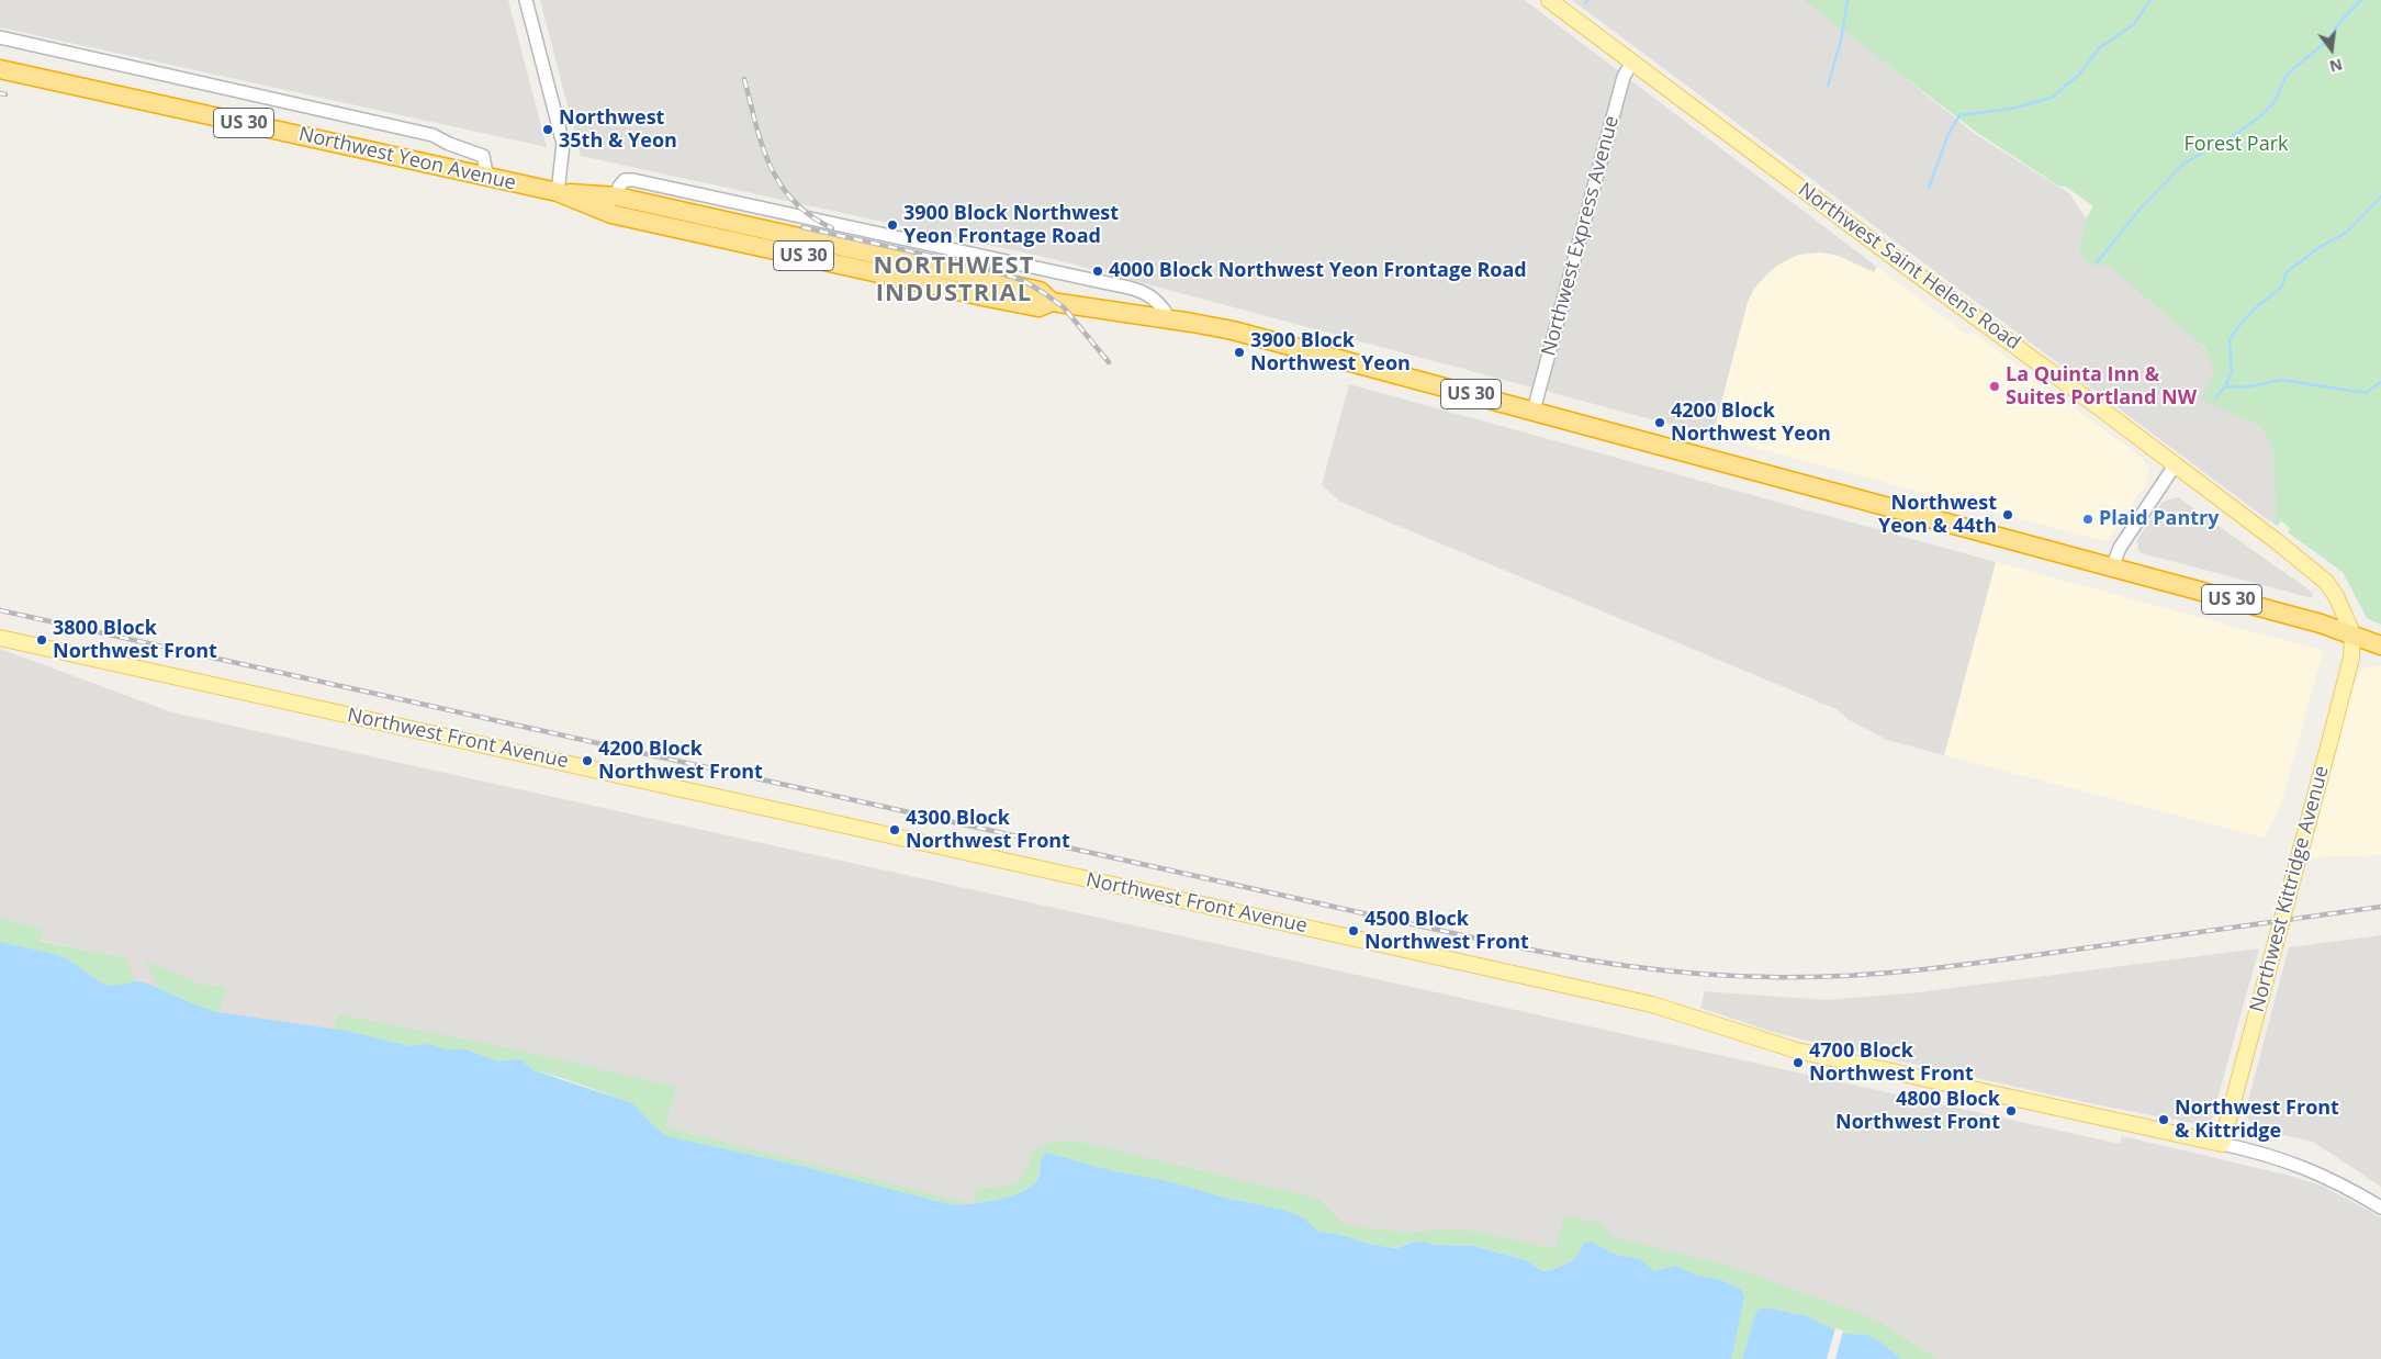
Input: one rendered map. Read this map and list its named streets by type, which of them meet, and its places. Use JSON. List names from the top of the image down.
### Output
{
  "streets": {
    "highway": ["US 30", "Northwest Yeon Avenue"],
    "main road": ["Northwest Saint Helens Road", "Northwest Front Avenue", "Northwest Kittridge Avenue"],
    "street": ["Northwest Express Avenue"]
  },
  "crossings": [
    ["US 30", "Northwest Yeon Avenue"],
    ["US 30", "Northwest Saint Helens Road"],
    ["US 30", "Northwest Kittridge Avenue"],
    ["Northwest Yeon Avenue", "Northwest Express Avenue"],
    ["Northwest Yeon Avenue", "Northwest Saint Helens Road"],
    ["Northwest Yeon Avenue", "Northwest Kittridge Avenue"],
    ["Northwest Express Avenue", "Northwest Saint Helens Road"],
    ["Northwest Saint Helens Road", "Northwest Kittridge Avenue"],
    ["Northwest Front Avenue", "Northwest Kittridge Avenue"]
  ],
  "districts": ["NORTHWEST INDUSTRIAL"],
  "parks": ["Forest Park"],
  "places": [
    "Northwest 35th & Yeon",
    "3900 Block Northwest Yeon Frontage Road",
    "4000 Block Northwest Yeon Frontage Road",
    "3900 Block Northwest Yeon",
    "La Quinta Inn & Suites Portland NW",
    "4200 Block Northwest Yeon",
    "Northwest Yeon & 44th",
    "Plaid Pantry",
    "3800 Block Northwest Front",
    "4200 Block Northwest Front",
    "4300 Block Northwest Front",
    "4500 Block Northwest Front",
    "4700 Block Northwest Front",
    "4800 Block Northwest Front",
    "Northwest Front & Kittridge"
  ],
  "north": "bottom"
}
